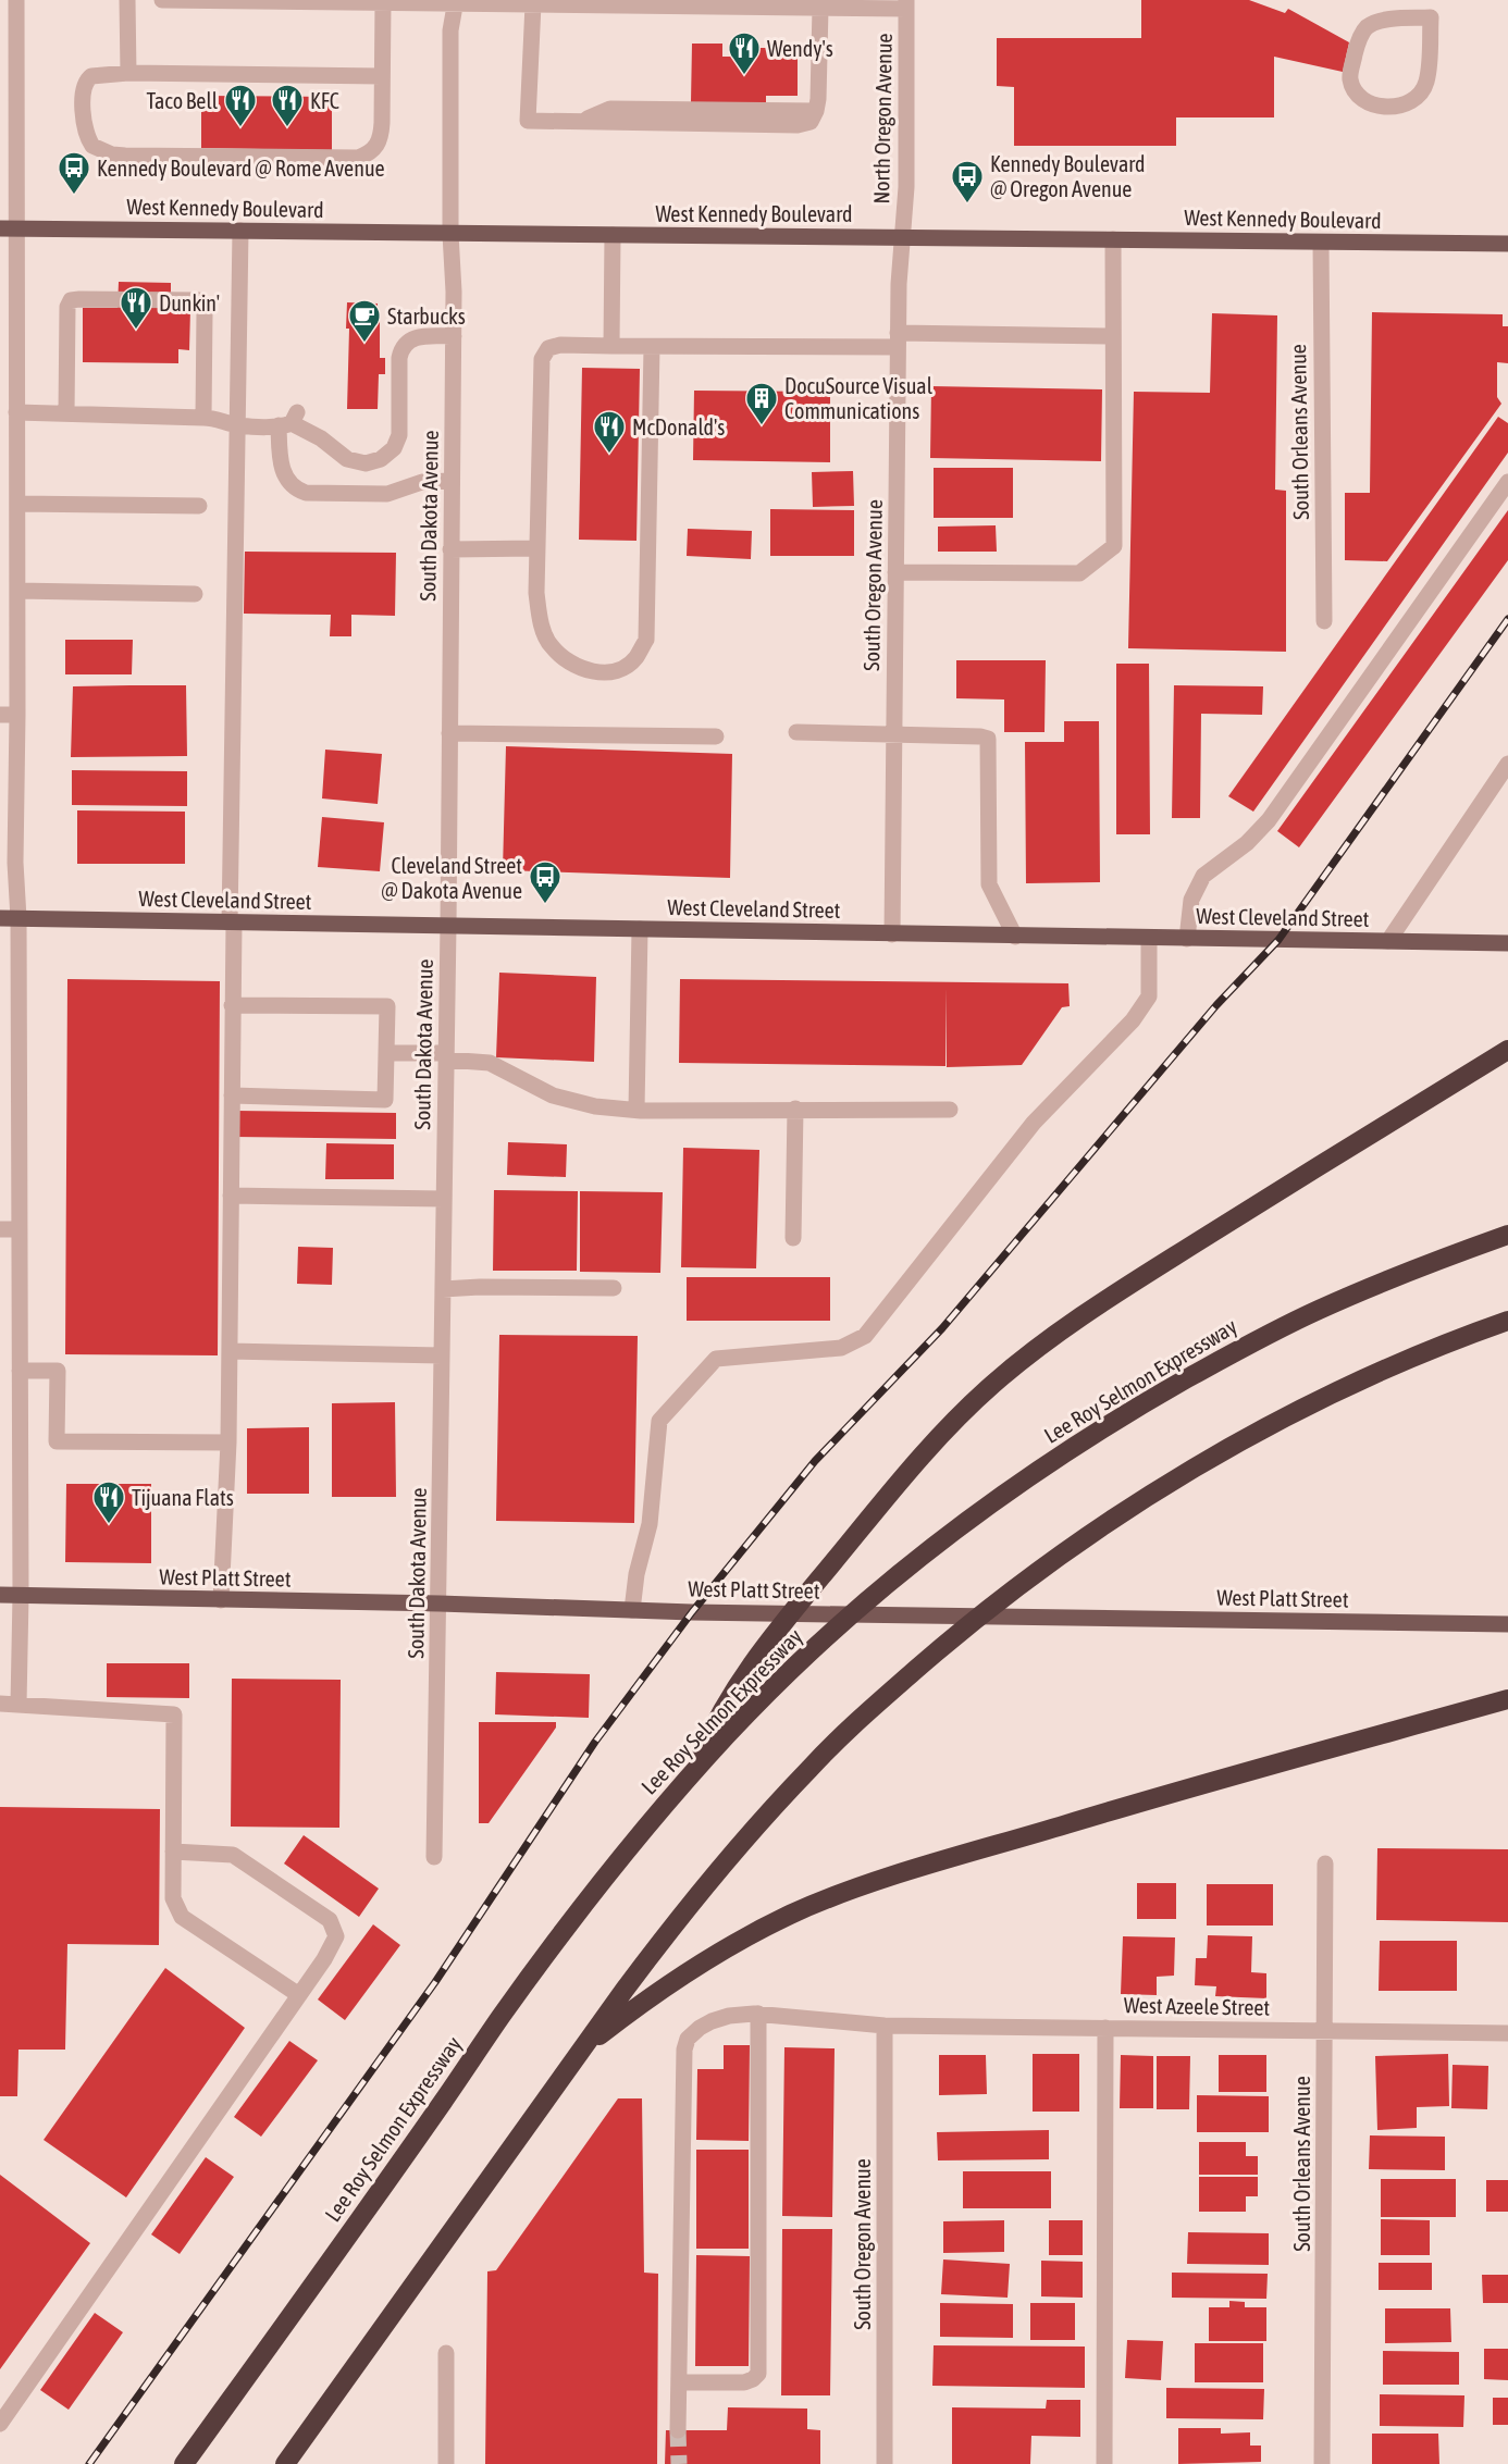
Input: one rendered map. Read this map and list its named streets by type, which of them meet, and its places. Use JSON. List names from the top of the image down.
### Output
{
  "streets": {
    "highway": ["Lee Roy Selmon Expressway"],
    "main road": ["West Kennedy Boulevard", "West Cleveland Street", "West Platt Street"],
    "street": [
      "North Oregon Avenue",
      "South Orleans Avenue",
      "South Dakota Avenue",
      "South Oregon Avenue",
      "West Azeele Street"
    ]
  },
  "crossings": [
    ["North Oregon Avenue", "West Kennedy Boulevard"],
    ["North Oregon Avenue", "South Oregon Avenue"],
    ["West Kennedy Boulevard", "South Orleans Avenue"],
    ["West Kennedy Boulevard", "South Dakota Avenue"],
    ["West Kennedy Boulevard", "South Oregon Avenue"],
    ["South Orleans Avenue", "West Azeele Street"],
    ["South Dakota Avenue", "West Cleveland Street"],
    ["South Dakota Avenue", "West Platt Street"],
    ["South Oregon Avenue", "West Cleveland Street"],
    ["South Oregon Avenue", "West Azeele Street"]
  ],
  "places": {
    "restaurant": [
      "Wendy's",
      "Taco Bell",
      "KFC",
      "Dunkin'",
      "McDonald's",
      "Tijuana Flats"
    ],
    "bus stop": ["Kennedy Boulevard @ Rome Avenue", "Kennedy Boulevard @ Oregon Avenue", "Cleveland Street @ Dakota Avenue"],
    "cafe": ["Starbucks"],
    "building": ["DocuSource Visual Communications"]
  }
}
